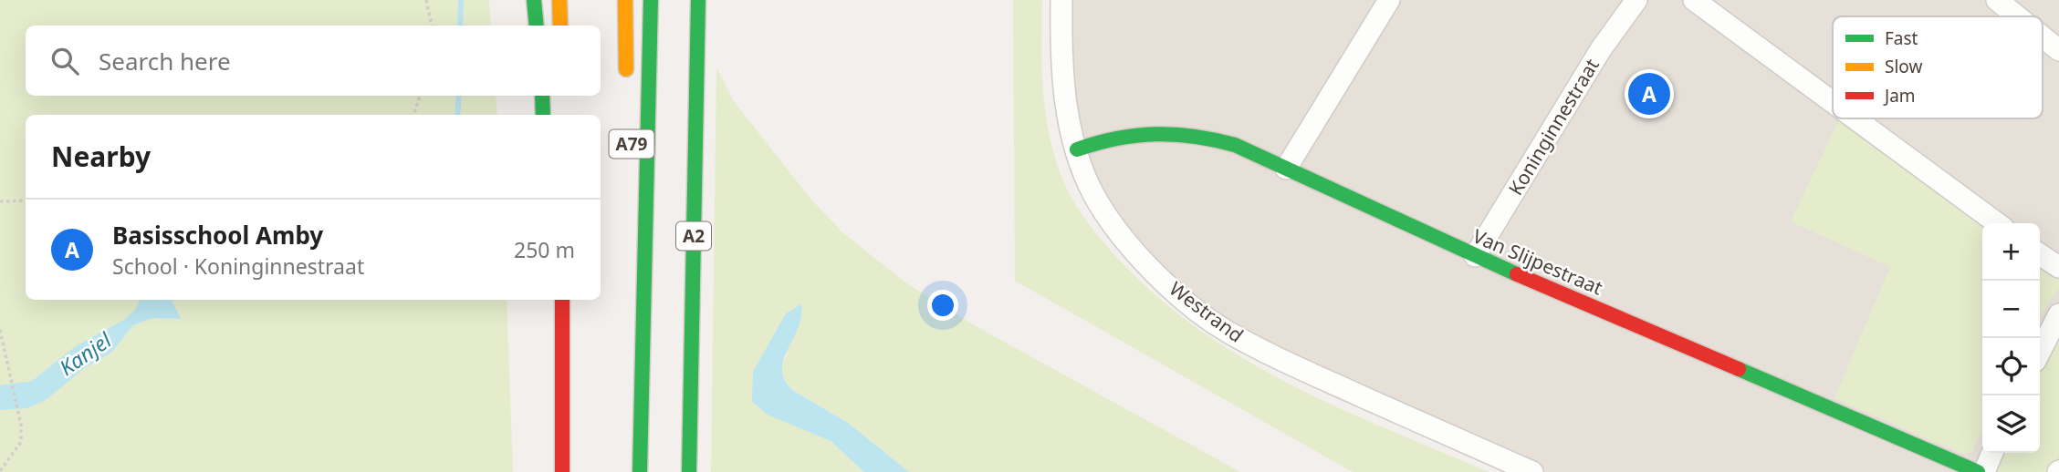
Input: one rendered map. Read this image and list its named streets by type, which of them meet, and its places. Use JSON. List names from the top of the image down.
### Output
{
  "streets": {
    "main road": ["A79", "A2", "Van Slijpestraat"],
    "street": ["Koninginnestraat", "Westrand"]
  },
  "crossings": [
    ["Koninginnestraat", "Van Slijpestraat"],
    ["Van Slijpestraat", "Westrand"]
  ],
  "water": ["Kanjel"],
  "legend": ["Fast", "Slow", "Jam"],
  "page": {
    "search": "Search here",
    "pins": "A",
    "heading": "Nearby",
    "list": [
      {
        "mark": "A",
        "name": "Basisschool Amby",
        "note": "School · Koninginnestraat",
        "value": "250 m"
      }
    ],
    "map_buttons": ["+", "−"]
  }
}
